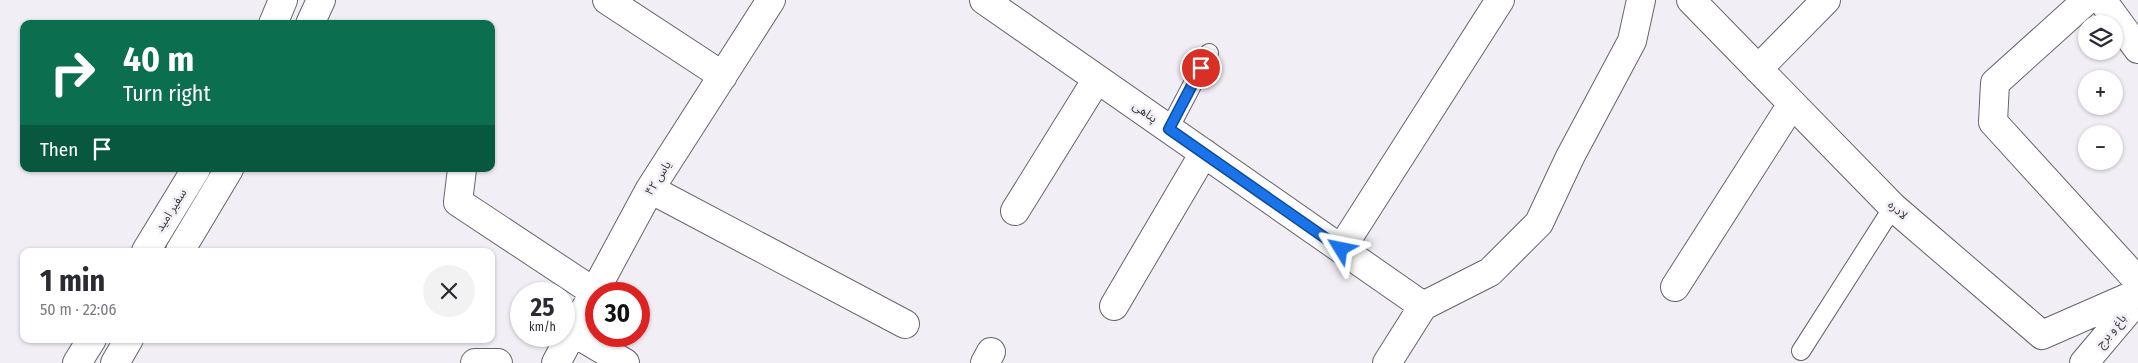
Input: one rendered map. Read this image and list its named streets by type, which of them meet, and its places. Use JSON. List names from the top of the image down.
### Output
{
  "streets": {
    "street": [
      "پناهی",
      "یاس ۴۲",
      "سفیر امید",
      "لادره",
      "باغ و برج"
    ]
  },
  "page": {
    "map_buttons": ["+", "−"],
    "turn": ["40 m", "Turn right"],
    "then": "Then",
    "heading": ["1 min", "50 m · 22:06"],
    "speed": "25 km/h",
    "limit": "30"
  }
}
